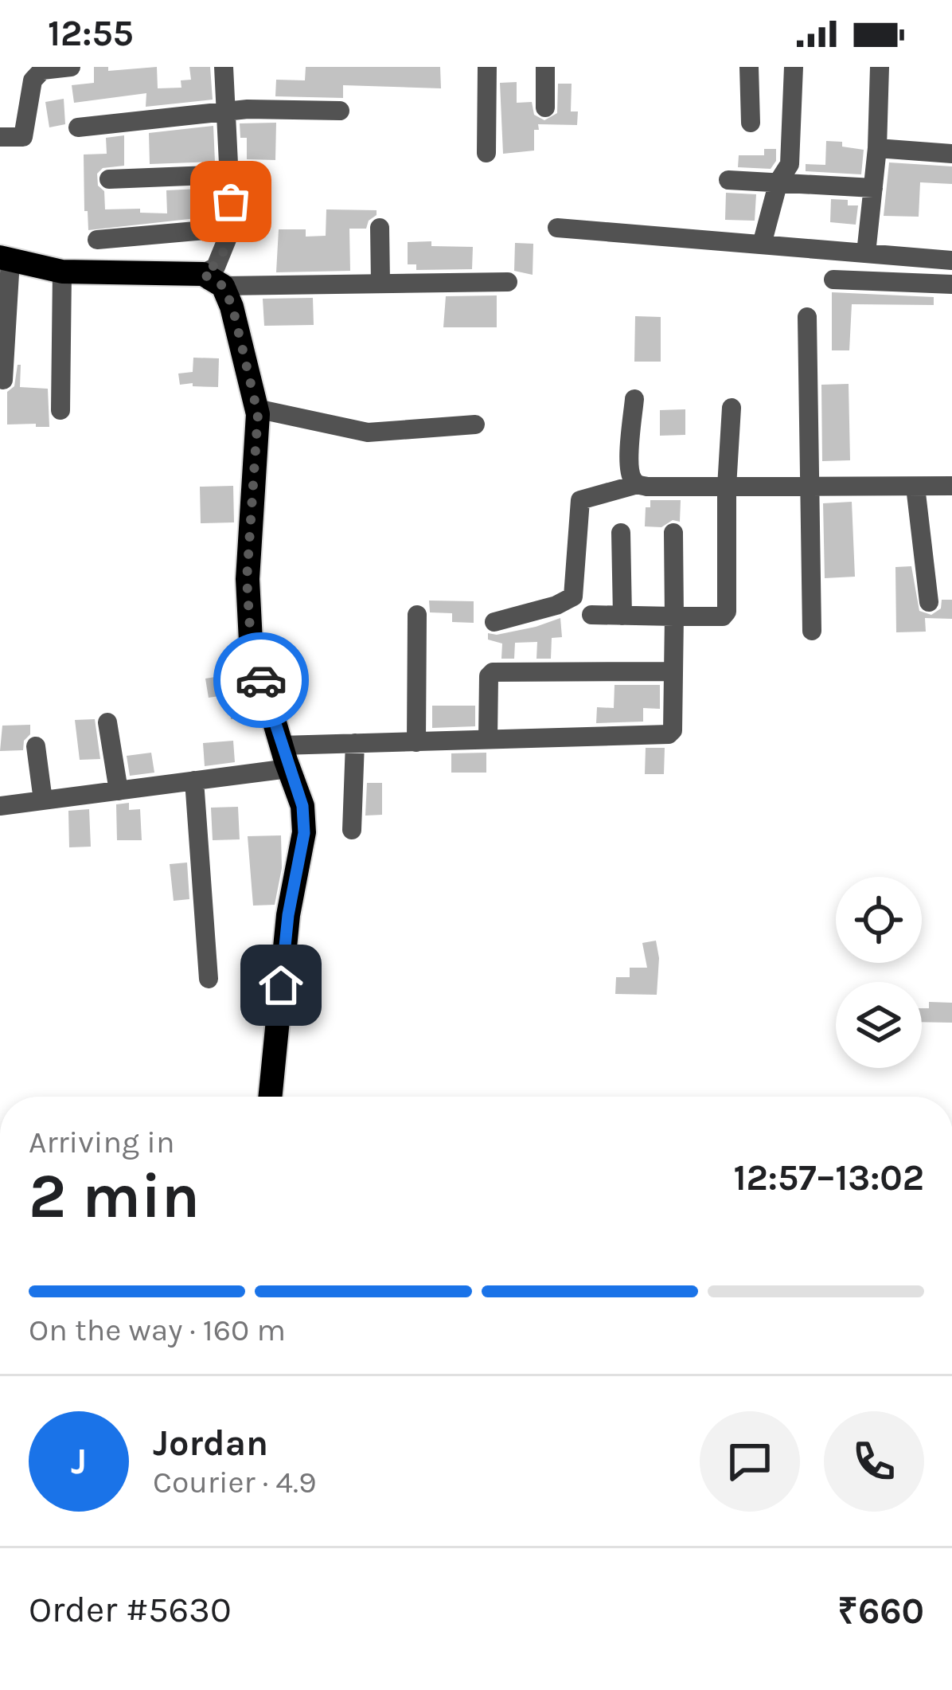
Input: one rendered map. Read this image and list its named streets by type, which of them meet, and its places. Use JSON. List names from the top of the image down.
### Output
{
  "page": {
    "status": "12:55",
    "heading": ["2 min", "Arriving in", "12:57–13:02"],
    "panel": [
      "Jordan",
      "Courier · 4.9",
      "Order #5630",
      "₹660"
    ],
    "bar": "On the way · 160 m",
    "round": "J"
  }
}
